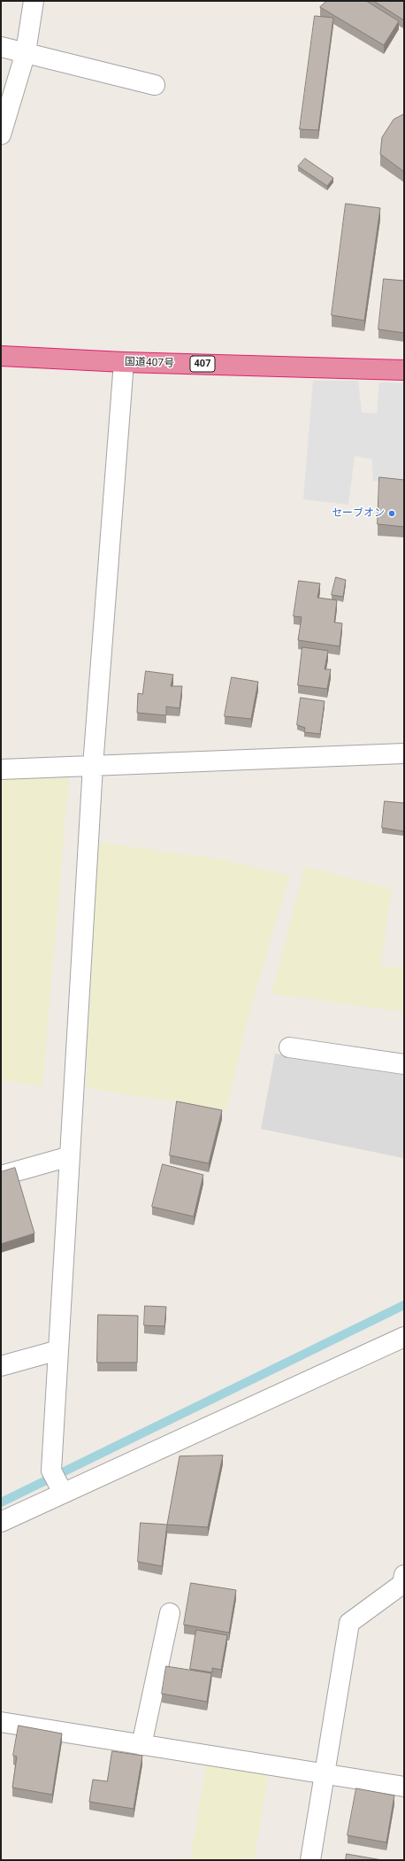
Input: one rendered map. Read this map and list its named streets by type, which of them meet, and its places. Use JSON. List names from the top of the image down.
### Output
{
  "streets": {
    "highway": ["国道407号", "407"]
  },
  "places": ["セーブオン"]
}
